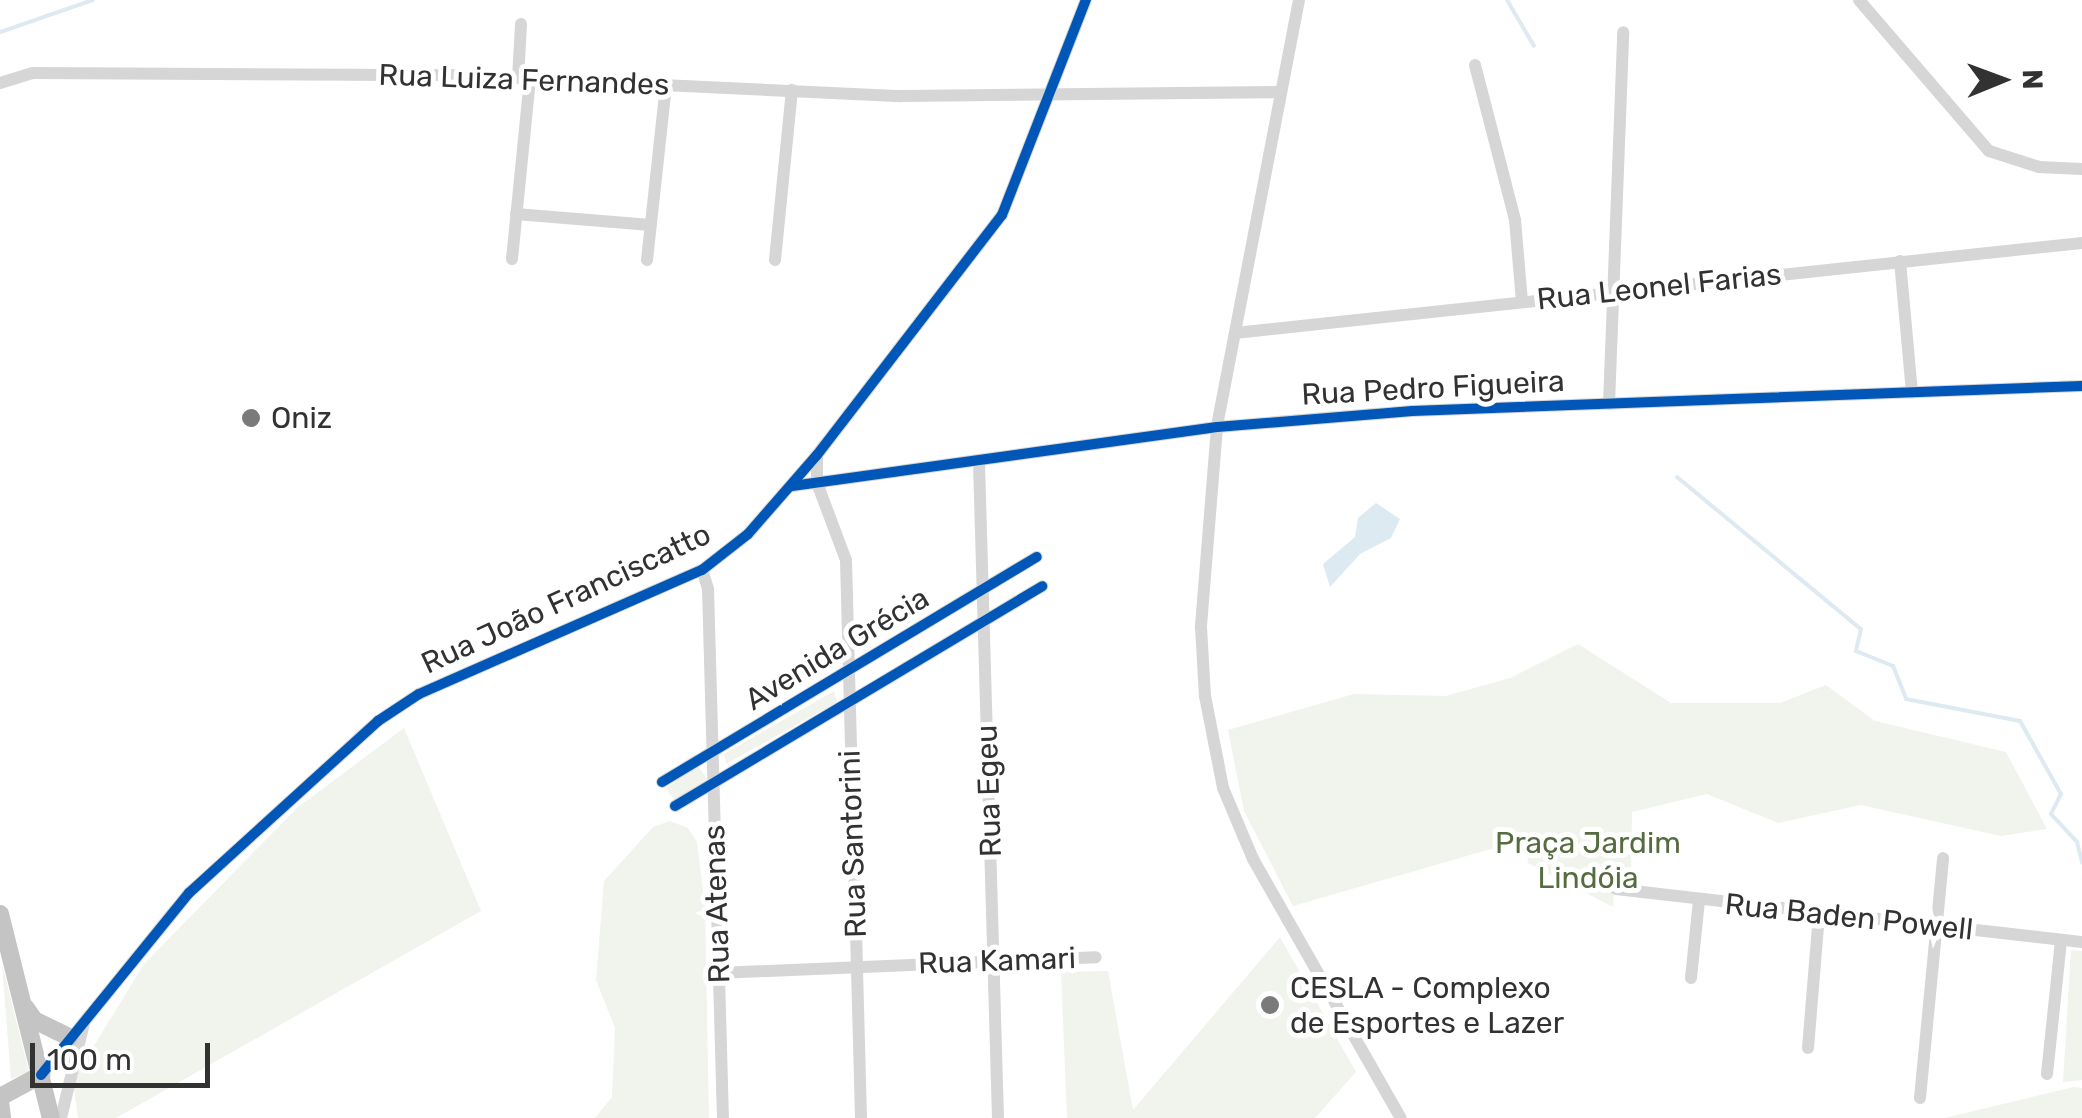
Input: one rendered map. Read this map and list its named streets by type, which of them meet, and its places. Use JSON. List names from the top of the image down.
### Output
{
  "streets": {
    "street": [
      "Rua Luiza Fernandes",
      "Rua Leonel Farias",
      "Rua Pedro Figueira",
      "Rua João Franciscatto",
      "Avenida Grécia",
      "Rua Egeu",
      "Rua Santorini",
      "Rua Atenas",
      "Rua Baden Powell",
      "Rua Kamari"
    ]
  },
  "crossings": [
    ["Rua Luiza Fernandes", "Rua João Franciscatto"],
    ["Rua Pedro Figueira", "Rua João Franciscatto"],
    ["Rua Pedro Figueira", "Rua Egeu"],
    ["Rua Pedro Figueira", "Rua Santorini"],
    ["Rua João Franciscatto", "Rua Santorini"],
    ["Rua João Franciscatto", "Rua Atenas"],
    ["Avenida Grécia", "Rua Egeu"],
    ["Avenida Grécia", "Rua Santorini"],
    ["Avenida Grécia", "Rua Atenas"],
    ["Rua Egeu", "Rua Kamari"],
    ["Rua Santorini", "Rua Kamari"],
    ["Rua Atenas", "Rua Kamari"]
  ],
  "parks": ["Praça Jardim Lindóia"],
  "places": ["Oniz", "CESLA - Complexo de Esportes e Lazer"],
  "scale_bar": "100 m",
  "north": "right"
}
